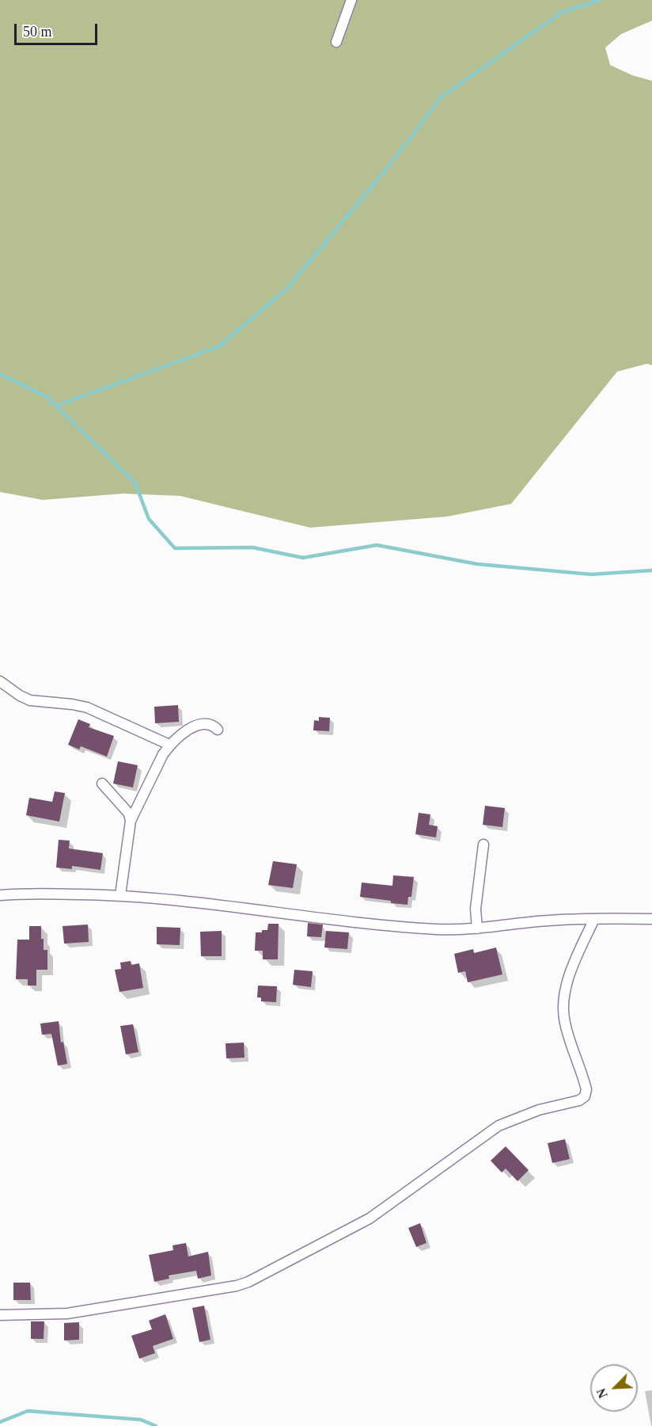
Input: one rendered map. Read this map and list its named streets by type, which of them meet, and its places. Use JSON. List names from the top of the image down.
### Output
{
  "scale_bar": "50 m",
  "north": "bottom left"
}
